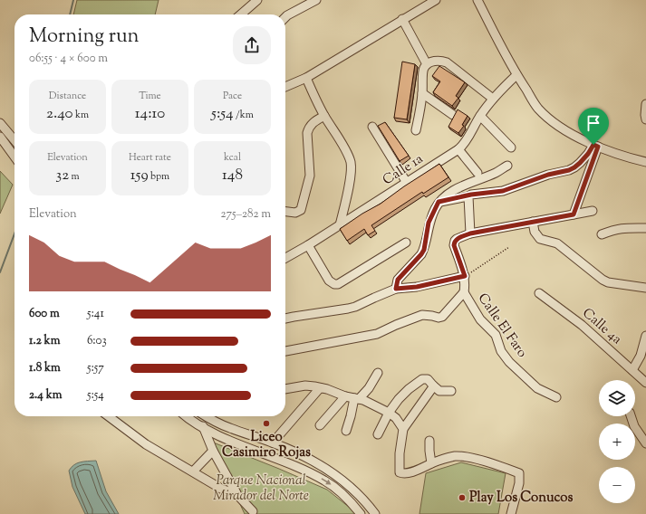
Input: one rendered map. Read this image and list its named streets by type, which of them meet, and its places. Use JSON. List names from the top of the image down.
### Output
{
  "streets": {
    "street": ["Calle 1a", "Calle El Faro", "Calle 4a"]
  },
  "parks": ["Parque Nacional Mirador del Norte"],
  "places": ["Liceo Casimiro Rojas", "Play Los Conucos"],
  "page": {
    "heading": ["Morning run", "06:55 · 4 × 600 m"],
    "stats": [
      ["Distance", "2.40 km"],
      ["Time", "14:10"],
      ["Pace", "5:54 /km"],
      ["Elevation", "32 m"],
      ["Heart rate", "159 bpm"],
      ["kcal", "148"]
    ],
    "chart": ["Elevation", "275–282 m"],
    "list": [
      {
        "name": "600 m",
        "note": "5:41"
      },
      {
        "name": "1.2 km",
        "note": "6:03"
      },
      {
        "name": "1.8 km",
        "note": "5:57"
      },
      {
        "name": "2.4 km",
        "note": "5:54"
      }
    ],
    "map_buttons": ["+", "−"]
  }
}
